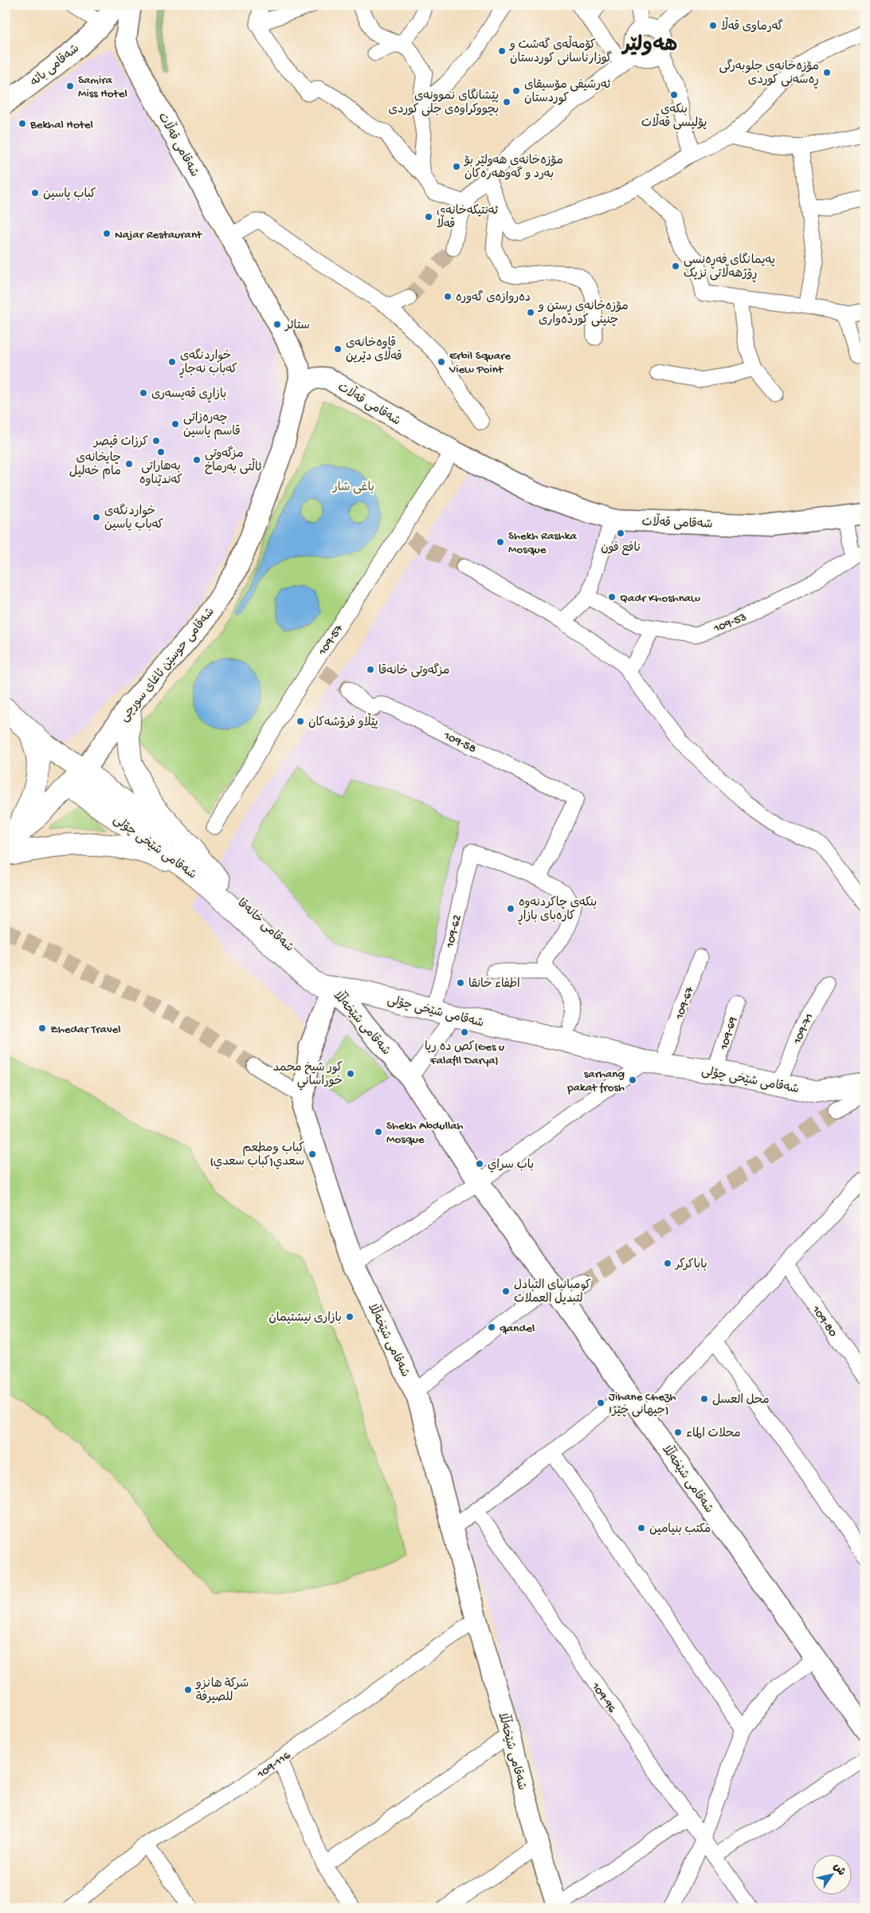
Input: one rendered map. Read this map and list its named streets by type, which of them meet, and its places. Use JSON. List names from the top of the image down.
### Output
{
  "streets": {
    "main road": [
      "شەقامی باتە",
      "شەقامی قەڵات",
      "شەقامی حوسێن ئاغای سورچی",
      "شەقامی شێخی چۆلی",
      "شەقامی خانەقا",
      "شەقامی شێخەڵڵا"
    ],
    "street": [
      "109-53",
      "109-57",
      "109-58",
      "109-62",
      "109-67",
      "109-71",
      "109-69",
      "109-80",
      "109-96",
      "109-116"
    ]
  },
  "crossings": [
    ["شەقامی قەڵات", "شەقامی حوسێن ئاغای سورچی"],
    ["شەقامی حوسێن ئاغای سورچی", "شەقامی شێخی چۆلی"],
    ["109-58", "109-62"],
    ["شەقامی شێخی چۆلی", "شەقامی خانەقا"],
    ["شەقامی شێخی چۆلی", "109-62"],
    ["شەقامی شێخی چۆلی", "شەقامی شێخەڵڵا"],
    ["شەقامی خانەقا", "شەقامی شێخەڵڵا"],
    ["109-62", "شەقامی شێخەڵڵا"],
    ["شەقامی شێخەڵڵا", "109-116"]
  ],
  "districts": ["ھەولێر"],
  "parks": ["باغی شار"],
  "places": [
    "گەرماوی قەڵا",
    "کۆمەڵەی گەشت و گوزارناسانی کوردستان",
    "مۆزەخانەی جلوبەرگی ڕەسەنی کوردی",
    "Samira Miss Hotel",
    "ئەرشیفی مۆسیقای کوردستان",
    "بنکەی پۆلیسی قەڵات",
    "پێشانگای نموونەی بچووکراوەی جلی کوردی",
    "Bekhal Hotel",
    "مۆزەخانەی هەولێر بۆ بەرد و گەوهەرەکان",
    "كباب ياسين",
    "ئەنتیکەخانەی قەڵا",
    "Najar Restaurant",
    "پەیمانگای فەڕەنسی ڕۆژهەڵاتی نزیک",
    "دەروازەی گەورە",
    "مۆزەخانەی ڕستن و چنینی کوردەواری",
    "ستائر",
    "قاوەخانەی قەڵای دێرین",
    "خواردنگەی کەباب نەجاڕ",
    "Erbil Square View Point",
    "بازاڕی قەیسەری",
    "چەرەزاتی قاسم یاسین",
    "كرزات قيصر",
    "بەهاراتی کەندێناوە",
    "مزگەوتی ئاڵتی بەرماخ",
    "چایخانەی مام خەلیل",
    "خواردنگەی کەباب یاسین",
    "نافع فون",
    "Shekh Rashka Mosque",
    "Qadr Khoshnaw",
    "مزگەوتی خانەقا",
    "پێڵاو فرۆشەکان",
    "بنکەی چاکردنەوە کارەبای بازاڕ",
    "اطفاء خانقا",
    "Zhedar Travel",
    "کص ده ریا(Ges u Falafll Darya)",
    "كور شيخ محمد خوراساني",
    "sarhang pakat frosh",
    "Shekh Abdullah Mosque",
    "كباب ومطعم سعدي(كباب سعدي)",
    "باب سراي",
    "باباكركر",
    "كومبانياى التبادل لتبديل العملات",
    "بازاری نیشتیمان",
    "qandel",
    "محل العسل",
    "Jihane Chezh (جیهانی چێژ)",
    "محلات الماء",
    "مكتب بنيامين",
    "شركة هانزو للصيرفة"
  ],
  "north": "top right"
}
